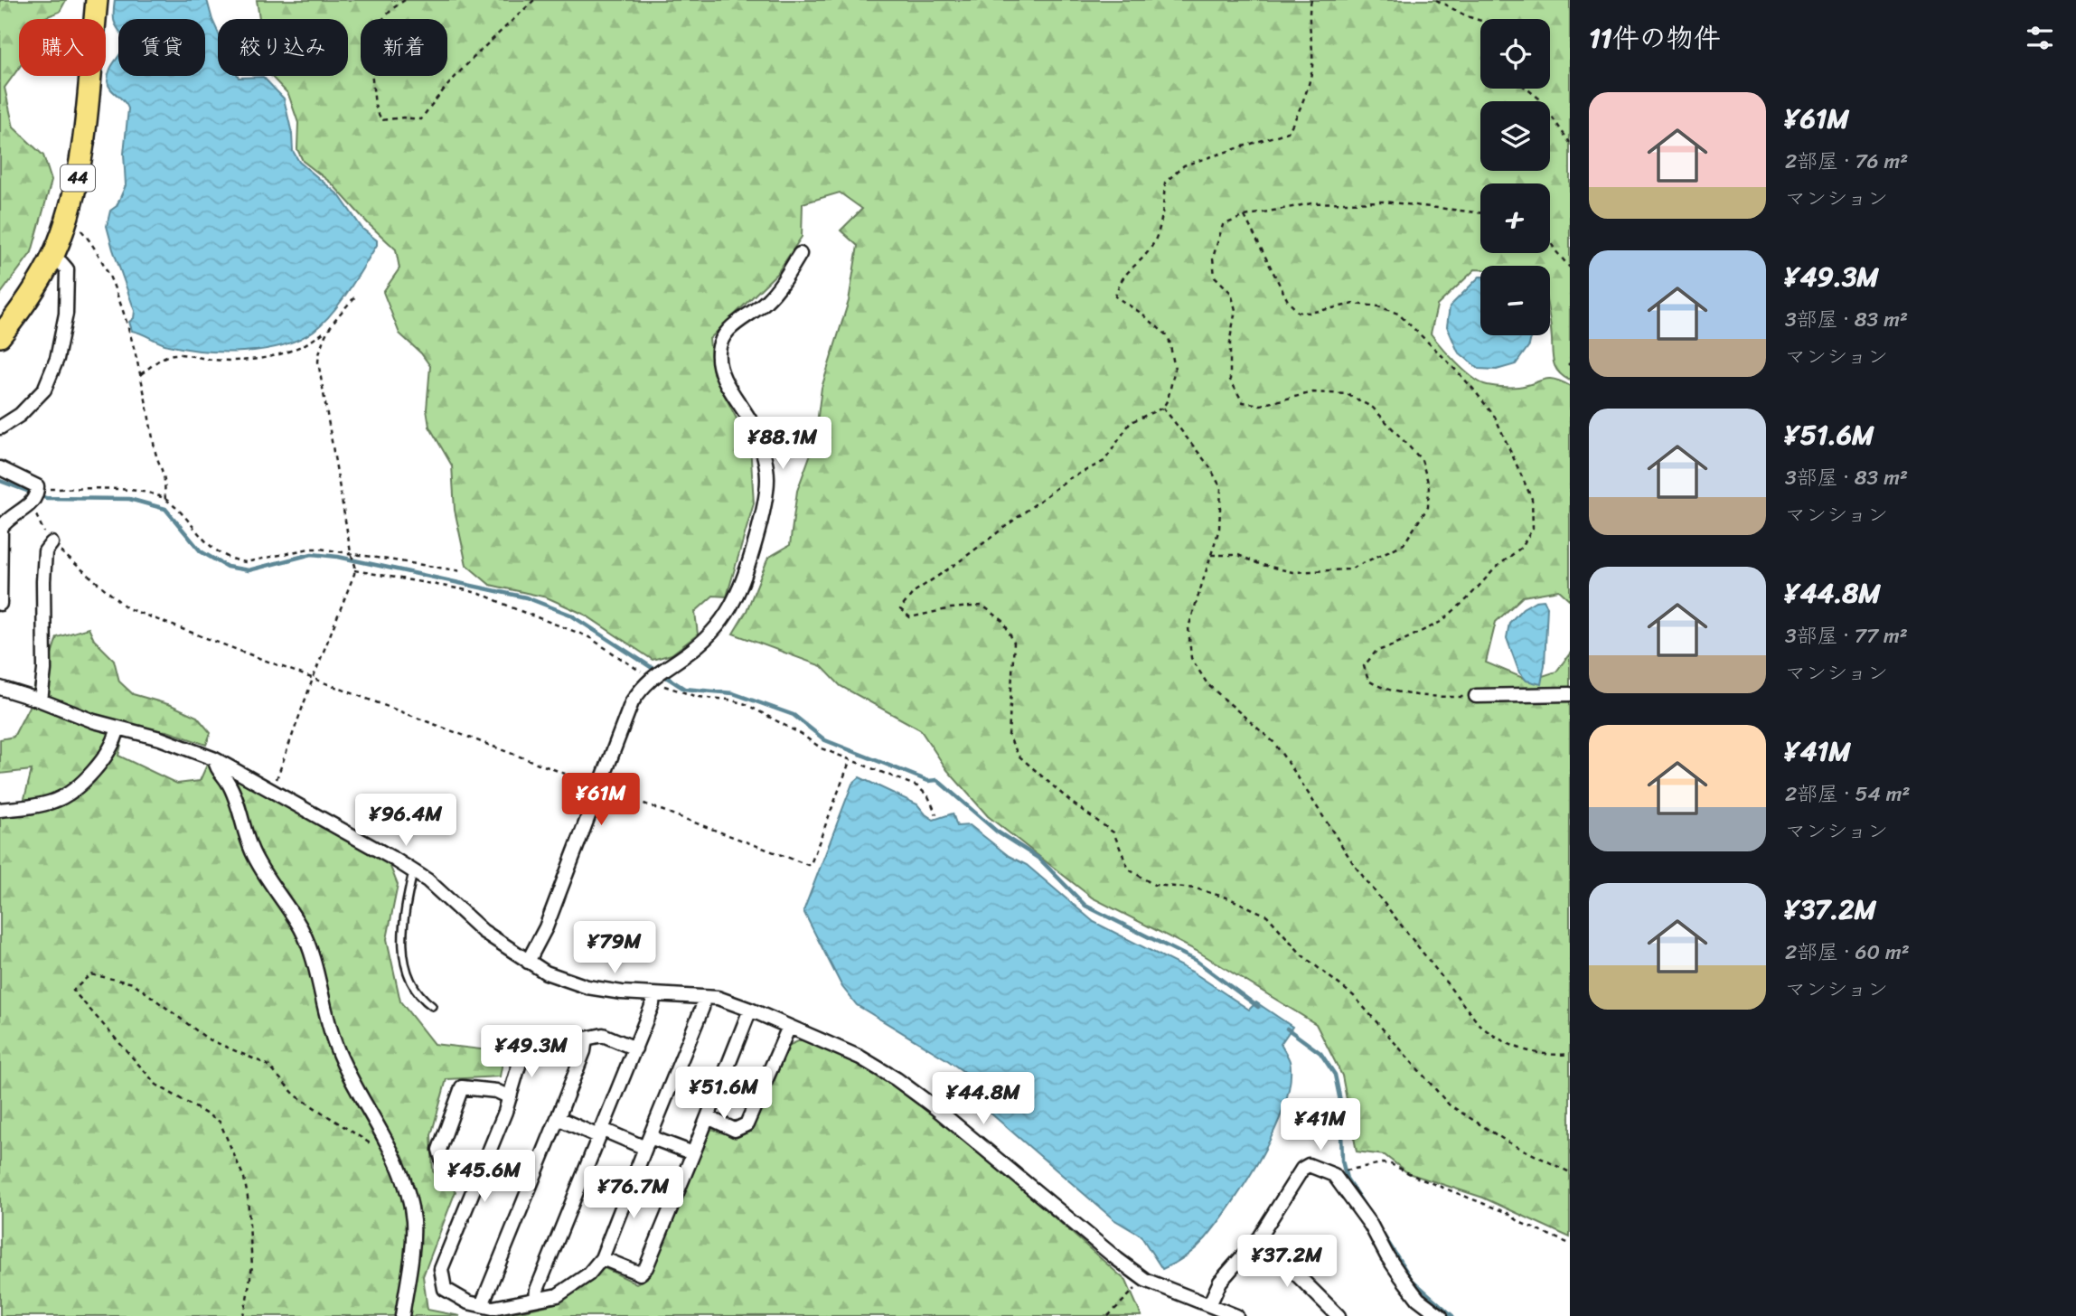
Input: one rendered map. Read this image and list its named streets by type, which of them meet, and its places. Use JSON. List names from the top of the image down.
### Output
{
  "streets": {
    "main road": ["44"]
  },
  "page": {
    "heading": "11件の物件",
    "map_buttons": ["+", "−"],
    "chip": [
      "購入",
      "賃貸",
      "絞り込み",
      "新着"
    ],
    "list": [
      {
        "name": "¥61M",
        "note": "2部屋 · 76 m² · マンション"
      },
      {
        "name": "¥49.3M",
        "note": "3部屋 · 83 m² · マンション"
      },
      {
        "name": "¥51.6M",
        "note": "3部屋 · 83 m² · マンション"
      },
      {
        "name": "¥44.8M",
        "note": "3部屋 · 77 m² · マンション"
      },
      {
        "name": "¥41M",
        "note": "2部屋 · 54 m² · マンション"
      },
      {
        "name": "¥37.2M",
        "note": "2部屋 · 60 m² · マンション"
      }
    ],
    "price": [
      "¥88.1M",
      "¥61M",
      "¥96.4M",
      "¥79M",
      "¥49.3M",
      "¥51.6M",
      "¥44.8M",
      "¥41M",
      "¥45.6M",
      "¥76.7M",
      "¥37.2M"
    ]
  }
}
